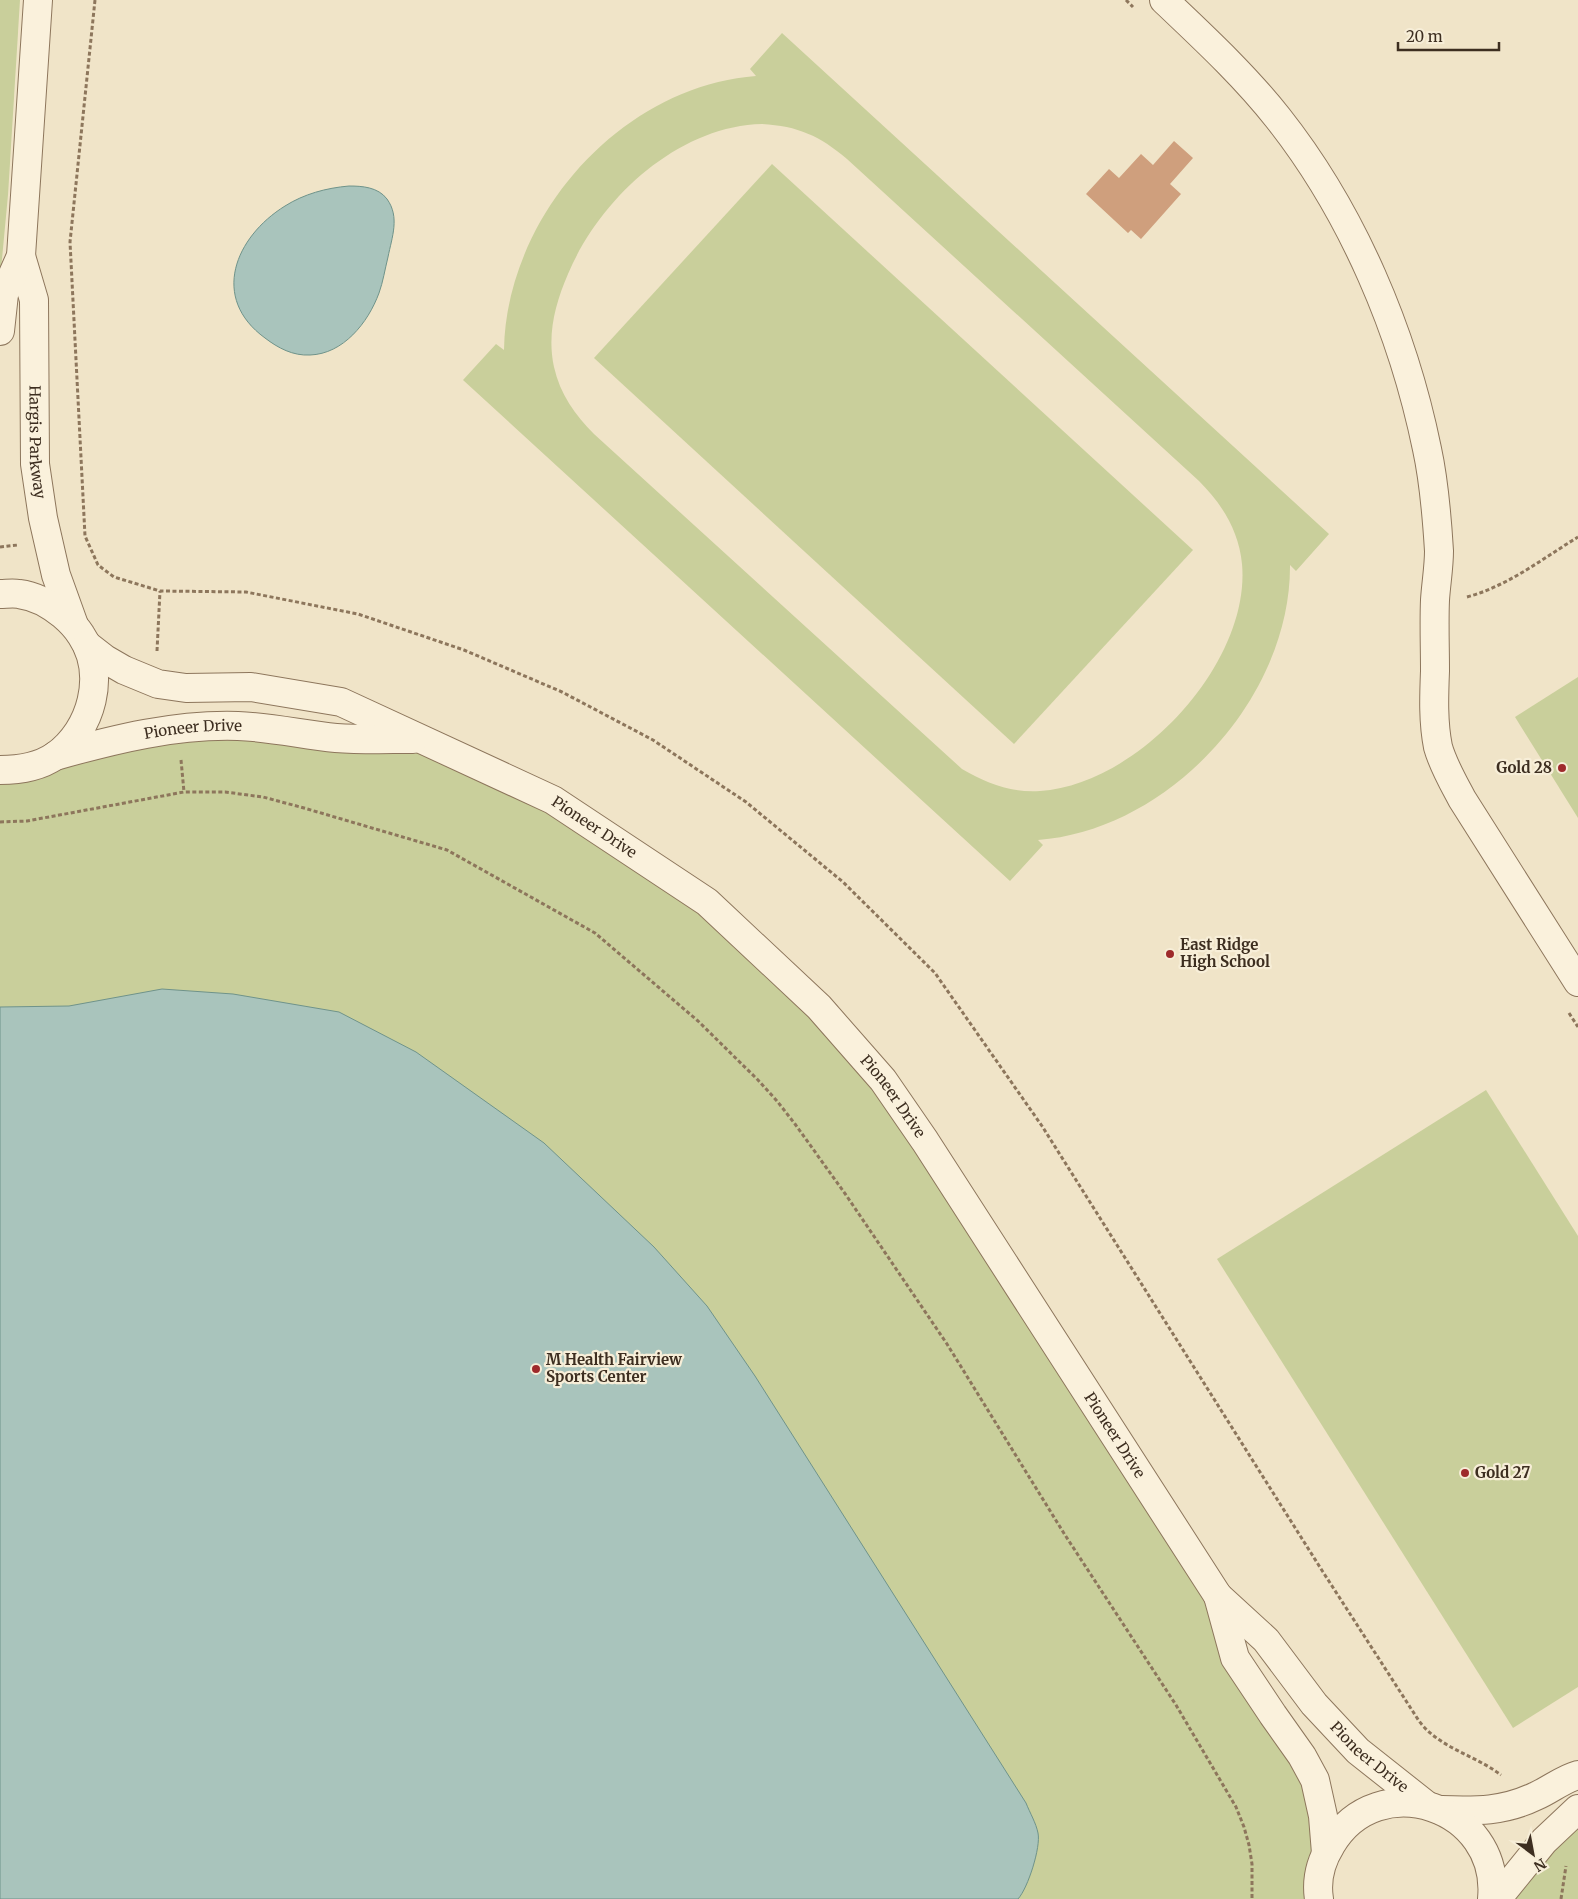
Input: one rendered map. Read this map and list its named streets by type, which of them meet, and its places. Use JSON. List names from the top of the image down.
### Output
{
  "streets": {
    "street": ["Hargis Parkway", "Pioneer Drive"]
  },
  "crossings": [
    ["Hargis Parkway", "Pioneer Drive"]
  ],
  "places": [
    "Gold 28",
    "East Ridge High School",
    "M Health Fairview Sports Center",
    "Gold 27"
  ],
  "scale_bar": "20 m",
  "north": "bottom right"
}
